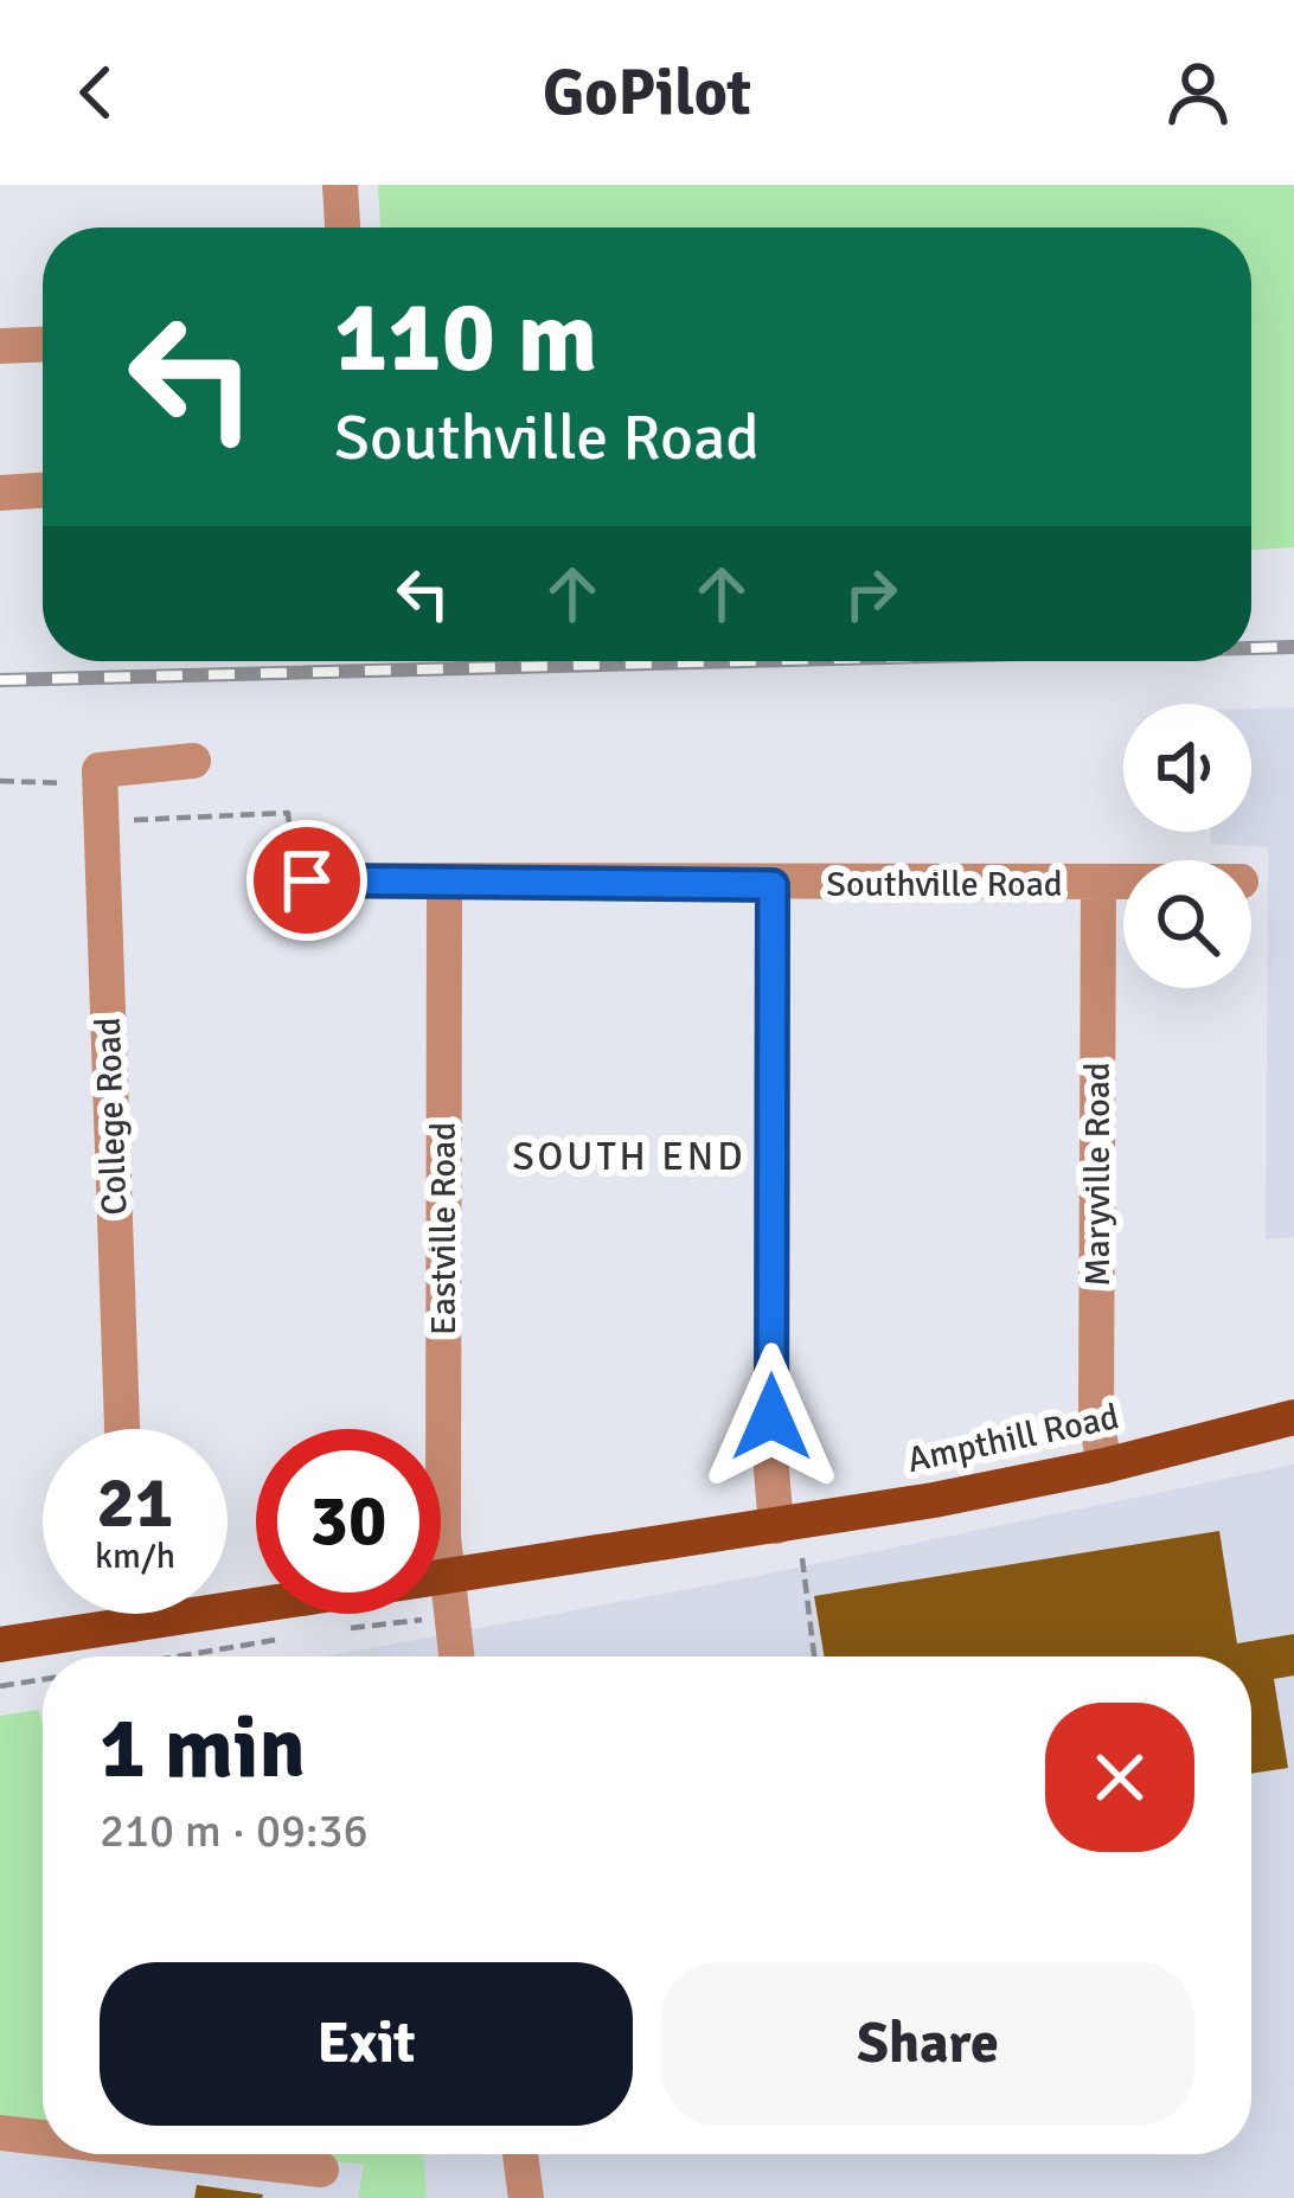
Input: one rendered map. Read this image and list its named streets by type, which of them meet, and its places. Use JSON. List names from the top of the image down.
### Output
{
  "streets": {
    "main road": ["Ampthill Road"],
    "street": [
      "Southville Road",
      "College Road",
      "Maryville Road",
      "Eastville Road"
    ]
  },
  "crossings": [
    ["Southville Road", "Maryville Road"],
    ["Southville Road", "Eastville Road"],
    ["Maryville Road", "Ampthill Road"],
    ["Eastville Road", "Ampthill Road"]
  ],
  "districts": ["SOUTH END"],
  "page": {
    "header": "GoPilot",
    "turn": ["110 m", "Southville Road"],
    "speed": "21 km/h",
    "limit": "30",
    "heading": ["1 min", "210 m · 09:36"],
    "buttons": ["Exit", "Share"]
  }
}
